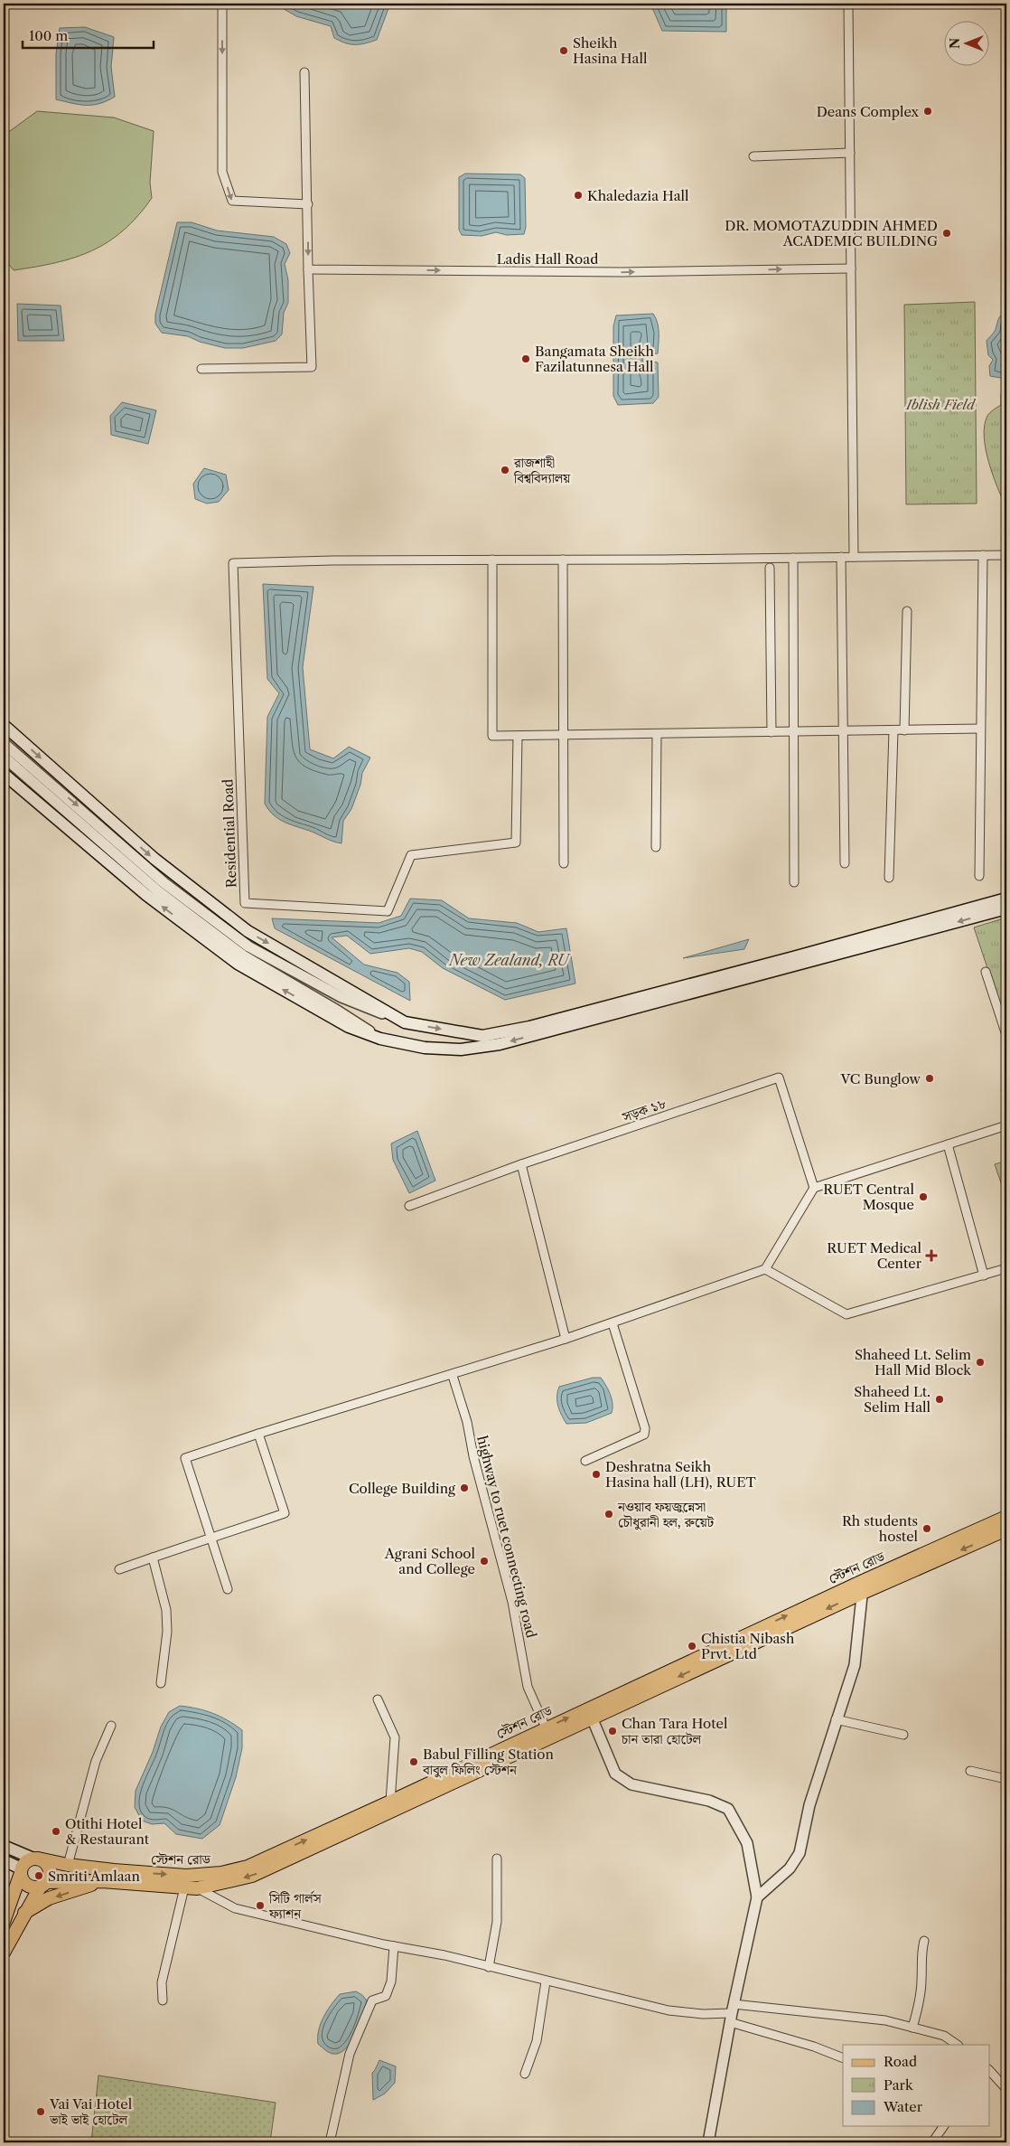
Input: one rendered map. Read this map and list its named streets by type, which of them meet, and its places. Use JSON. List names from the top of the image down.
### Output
{
  "streets": {
    "main road": ["স্টেশন রোড"],
    "street": [
      "Ladis Hall Road",
      "Residential Road",
      "সড়ক ১৮",
      "highway to ruet connecting road"
    ]
  },
  "crossings": [
    ["highway to ruet connecting road", "স্টেশন রোড"]
  ],
  "one_way": ["Ladis Hall Road"],
  "water": ["New Zealand, RU"],
  "parks": ["Iblish Field"],
  "places": {
    "other": [
      "Sheikh Hasina Hall",
      "Deans Complex",
      "Khaledazia Hall",
      "DR. MOMOTAZUDDIN AHMED ACADEMIC BUILDING",
      "Bangamata Sheikh Fazilatunnesa Hall",
      "রাজশাহী বিশ্ববিদ্যালয়",
      "VC Bunglow",
      "RUET Central Mosque",
      "Shaheed Lt. Selim Hall Mid Block",
      "Shaheed Lt. Selim Hall",
      "Deshratna Seikh Hasina hall (LH), RUET",
      "College Building",
      "নওয়াব ফয়জুন্নেসা চৌধুরানী হল, রুয়েট",
      "Rh students hostel",
      "Agrani School and College",
      "Chistia Nibash Prvt. Ltd",
      "Chan Tara Hotel চান তারা হোটেল",
      "Babul Filling Station বাবুল ফিলিং স্টেশন",
      "Otithi Hotel & Restaurant",
      "Smriti Amlaan",
      "সিটি গার্লস ফ্যাশন",
      "Vai Vai Hotel ভাই ভাই হোটেল"
    ],
    "health": ["RUET Medical Center"]
  },
  "legend": ["Road", "Park", "Water"],
  "scale_bar": "100 m",
  "north": "left"
}
